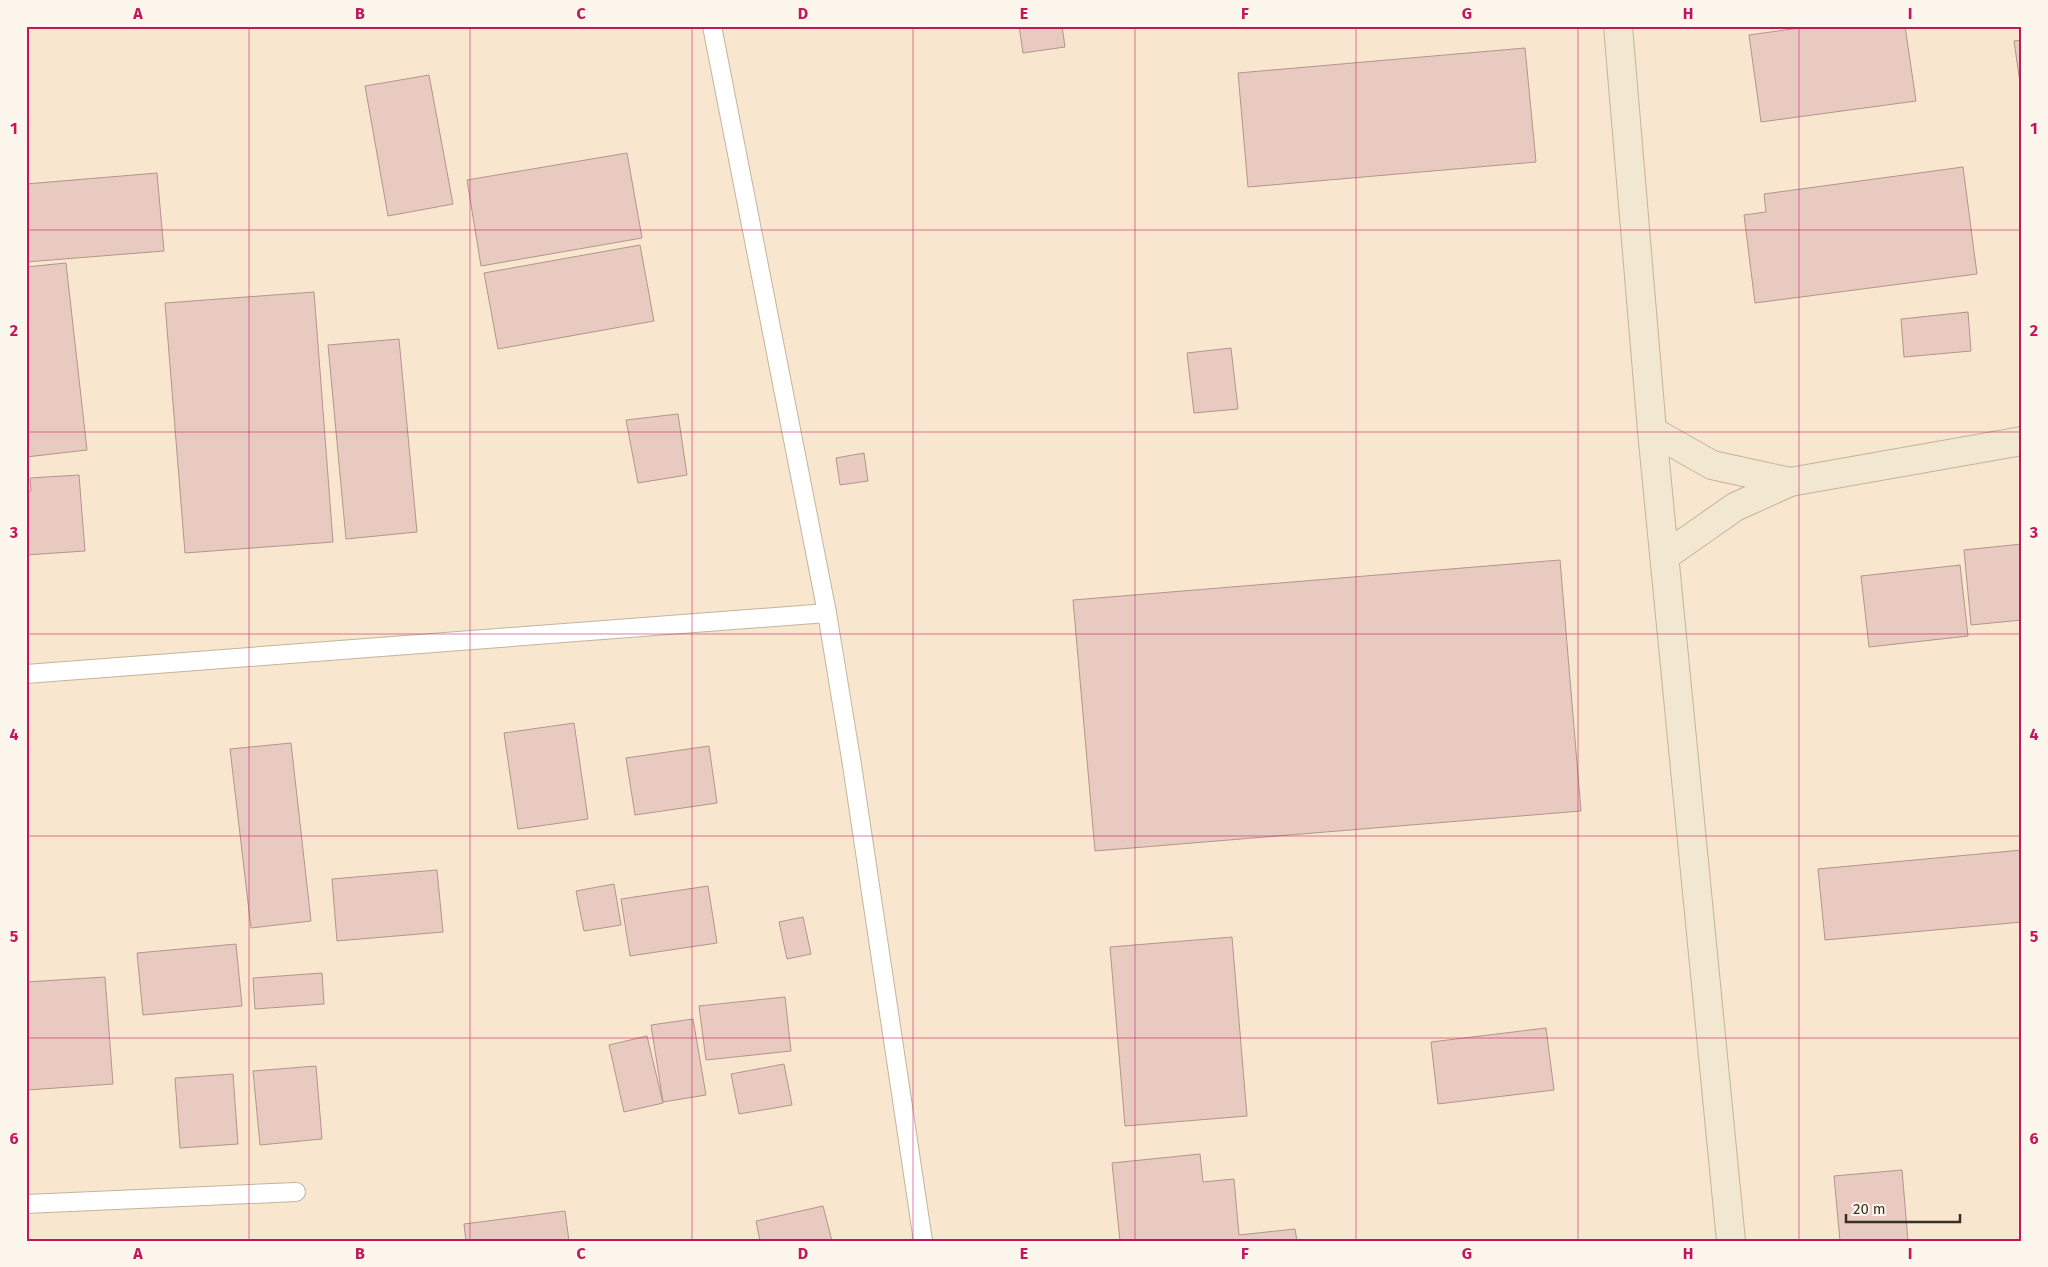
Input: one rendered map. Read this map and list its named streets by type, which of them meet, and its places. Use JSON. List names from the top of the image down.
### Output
{
  "scale_bar": "20 m",
  "grid": {
    "columns": [
      "A",
      "B",
      "C",
      "D",
      "E",
      "F",
      "G",
      "H",
      "I"
    ],
    "rows": [
      "1",
      "2",
      "3",
      "4",
      "5",
      "6"
    ]
  }
}
